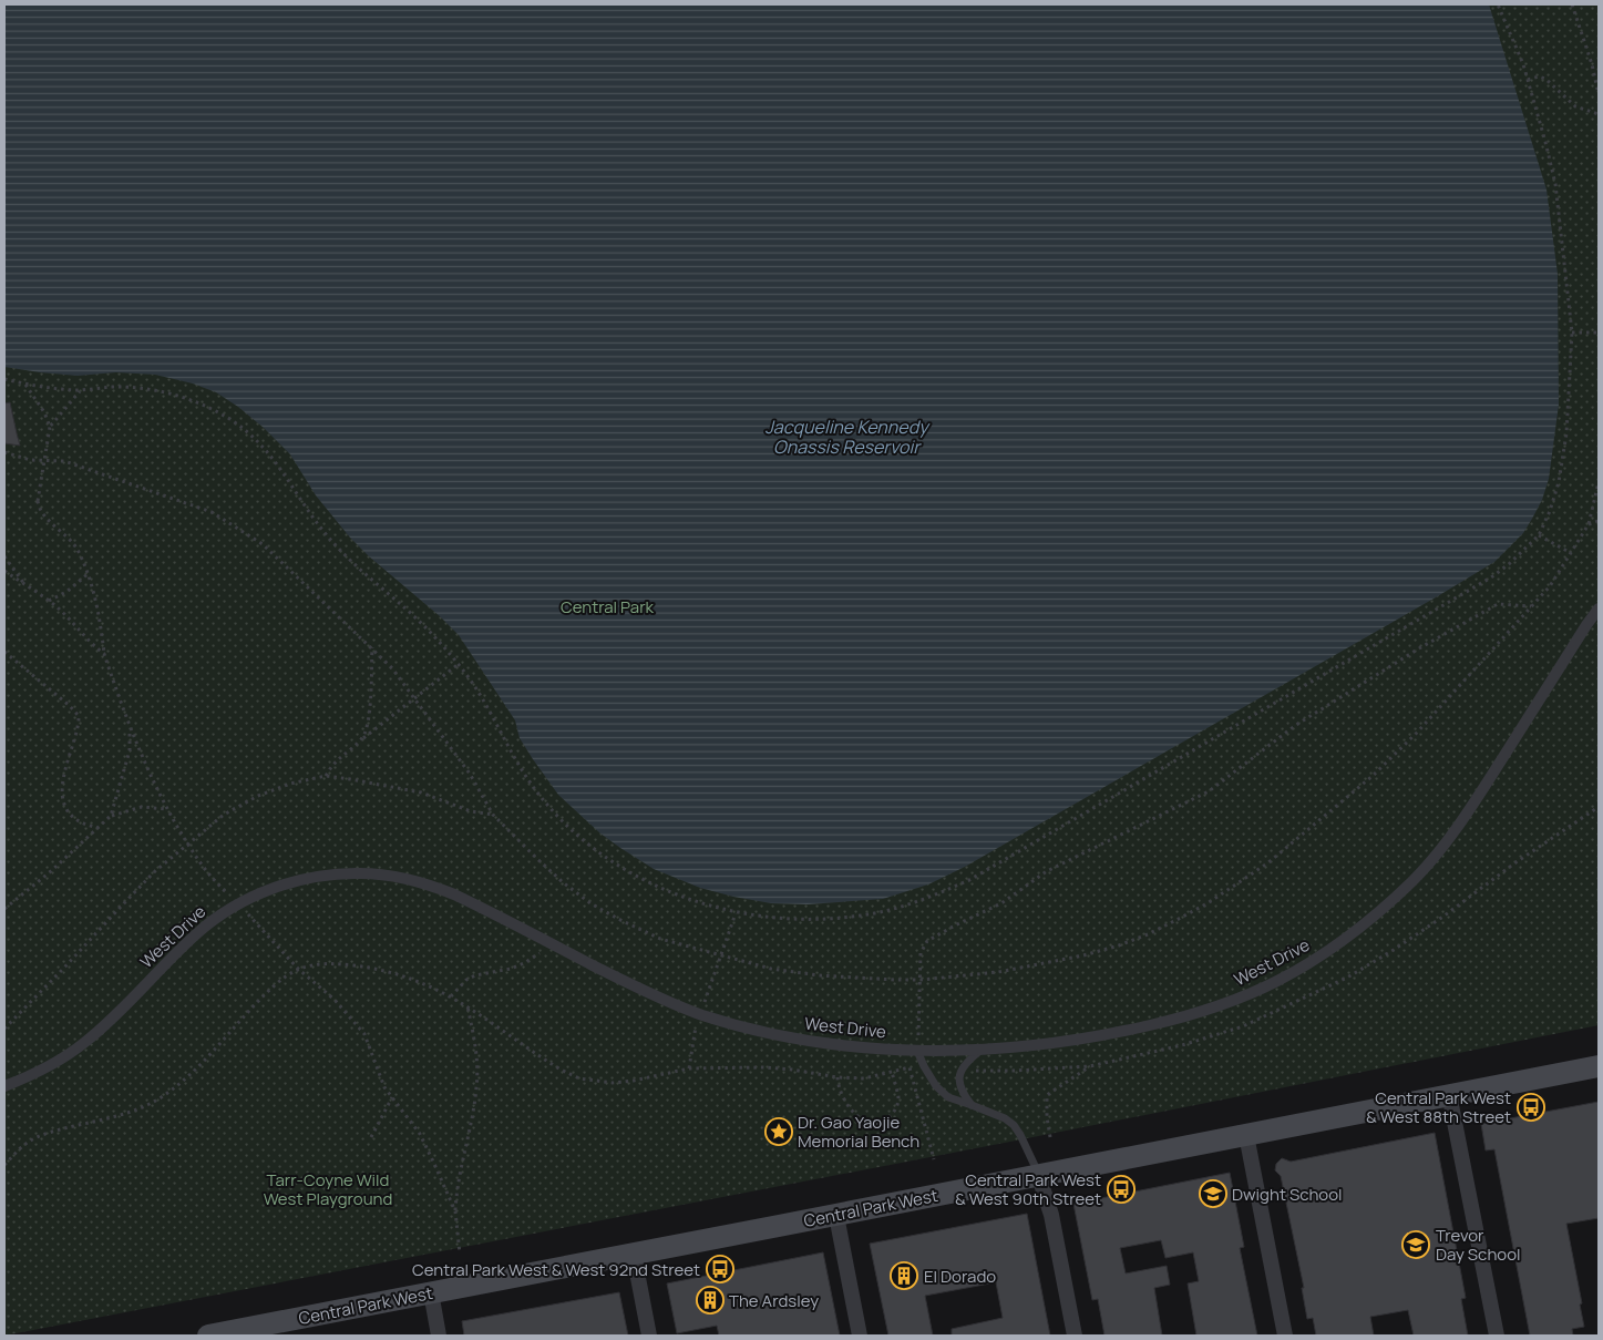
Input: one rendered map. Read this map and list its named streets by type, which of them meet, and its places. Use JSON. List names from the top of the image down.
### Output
{
  "streets": {
    "main road": ["Central Park West"],
    "street": ["West Drive"]
  },
  "water": ["Jacqueline Kennedy Onassis Reservoir"],
  "parks": ["Central Park", "Tarr-Coyne Wild West Playground"],
  "places": {
    "bus stop": ["Central Park West & West 88th Street", "Central Park West & West 90th Street", "Central Park West & West 92nd Street"],
    "place": ["Dr. Gao Yaojie Memorial Bench"],
    "school or university": ["Dwight School", "Trevor Day School"],
    "building": ["El Dorado", "The Ardsley"]
  }
}
